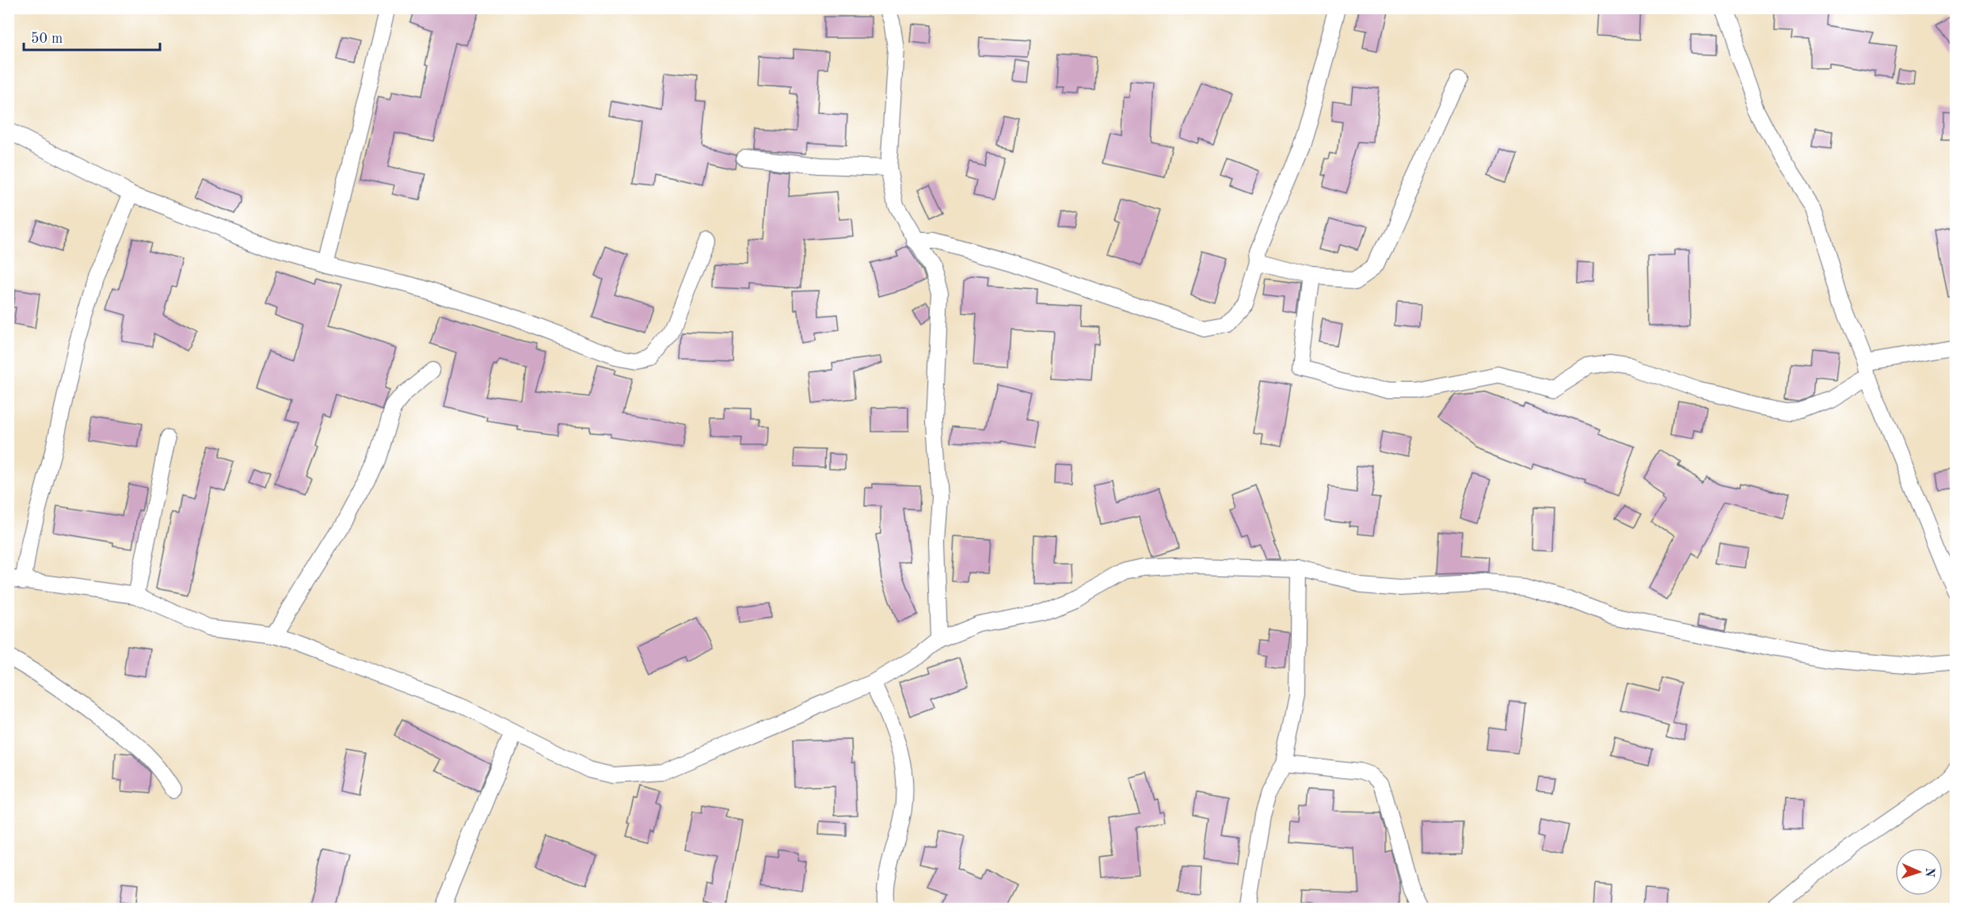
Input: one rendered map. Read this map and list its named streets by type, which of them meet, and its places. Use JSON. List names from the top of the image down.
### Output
{
  "scale_bar": "50 m",
  "north": "right"
}
